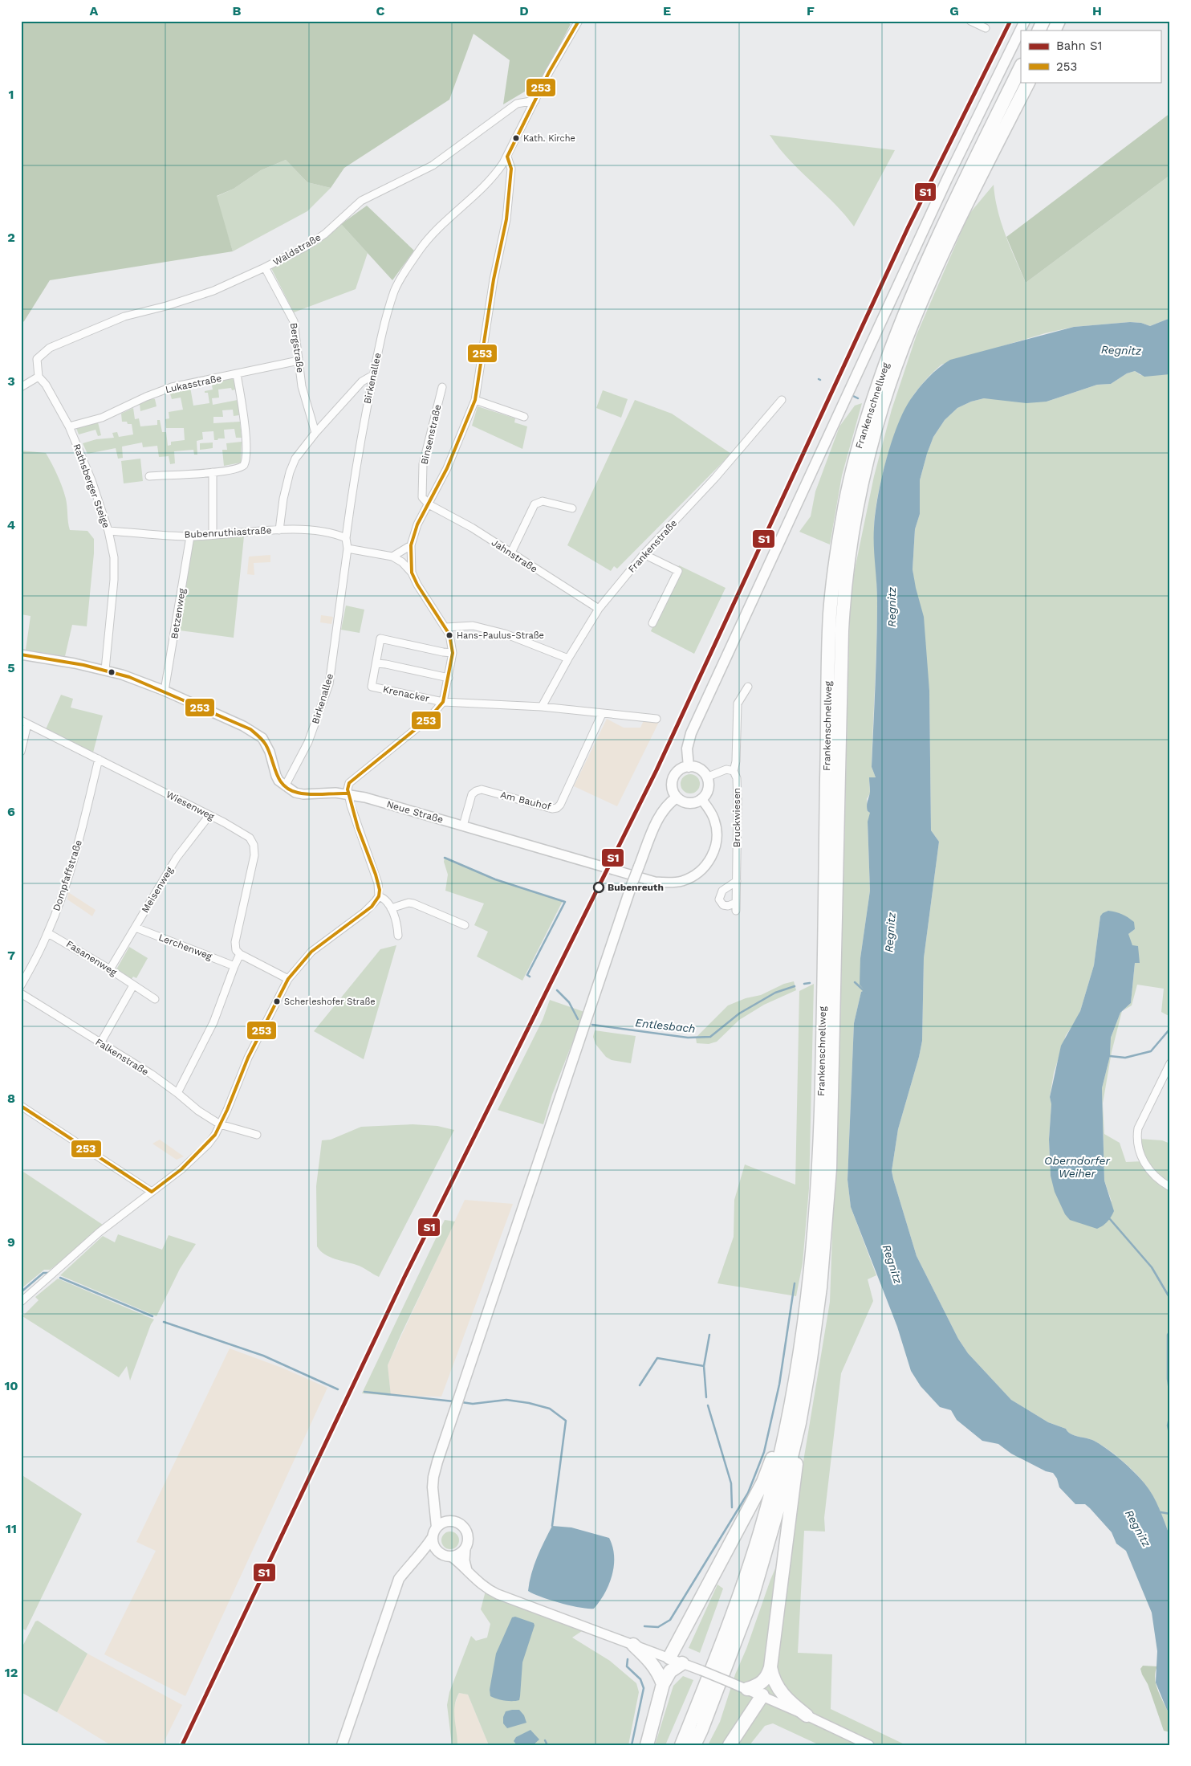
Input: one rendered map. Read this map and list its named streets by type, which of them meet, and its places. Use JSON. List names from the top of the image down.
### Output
{
  "streets": {
    "highway": ["Frankenschnellweg"],
    "street": [
      "Waldstraße",
      "Bergstraße",
      "Birkenallee",
      "Lukasstraße",
      "Binsenstraße",
      "Rathsberger Steige",
      "Bubenruthiastraße",
      "Frankenstraße",
      "Jahnstraße",
      "Betzenweg",
      "Krenacker",
      "Am Bauhof",
      "Wiesenweg",
      "Neue Straße",
      "Bruckwiesen",
      "Dompfaffstraße",
      "Meisenweg",
      "Lerchenweg",
      "Fasanenweg",
      "Falkenstraße"
    ]
  },
  "crossings": [
    ["Waldstraße", "Bergstraße"],
    ["Waldstraße", "Birkenallee"],
    ["Waldstraße", "Rathsberger Steige"],
    ["Bergstraße", "Lukasstraße"],
    ["Birkenallee", "Bubenruthiastraße"],
    ["Birkenallee", "Neue Straße"],
    ["Lukasstraße", "Rathsberger Steige"],
    ["Binsenstraße", "Jahnstraße"],
    ["Rathsberger Steige", "Bubenruthiastraße"],
    ["Bubenruthiastraße", "Betzenweg"],
    ["Frankenstraße", "Jahnstraße"],
    ["Am Bauhof", "Neue Straße"],
    ["Wiesenweg", "Dompfaffstraße"],
    ["Wiesenweg", "Meisenweg"],
    ["Dompfaffstraße", "Fasanenweg"],
    ["Meisenweg", "Lerchenweg"],
    ["Meisenweg", "Fasanenweg"]
  ],
  "water": ["Regnitz", "Entlesbach", "Oberndorfer Weiher"],
  "places": [
    "Kath. Kirche",
    "Hans-Paulus-Straße",
    "Bubenreuth",
    "Scherleshofer Straße"
  ],
  "lines": ["rail line S1", "transit line 253"],
  "legend": ["Bahn S1", "253"],
  "grid": {
    "columns": [
      "A",
      "B",
      "C",
      "D",
      "E",
      "F",
      "G",
      "H"
    ],
    "rows": [
      "1",
      "2",
      "3",
      "4",
      "5",
      "6",
      "7",
      "8",
      "9",
      "10",
      "11",
      "12"
    ]
  }
}
